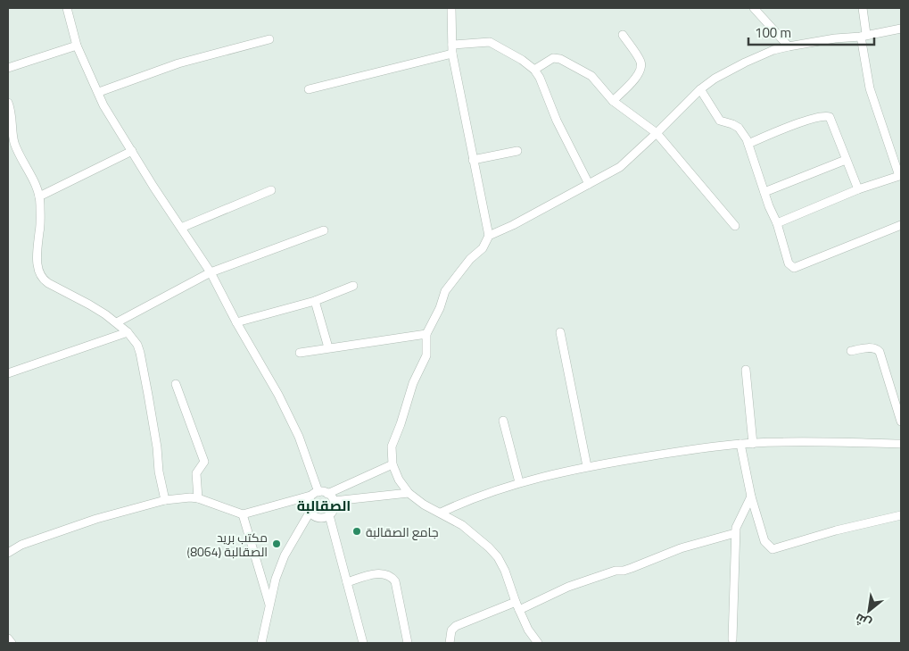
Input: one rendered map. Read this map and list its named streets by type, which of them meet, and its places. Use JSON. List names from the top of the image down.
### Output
{
  "districts": ["الصقالبة"],
  "places": ["جامع الصقالبة", "مكتب بريد الصقالبة (8064)"],
  "scale_bar": "100 m",
  "north": "bottom left"
}
